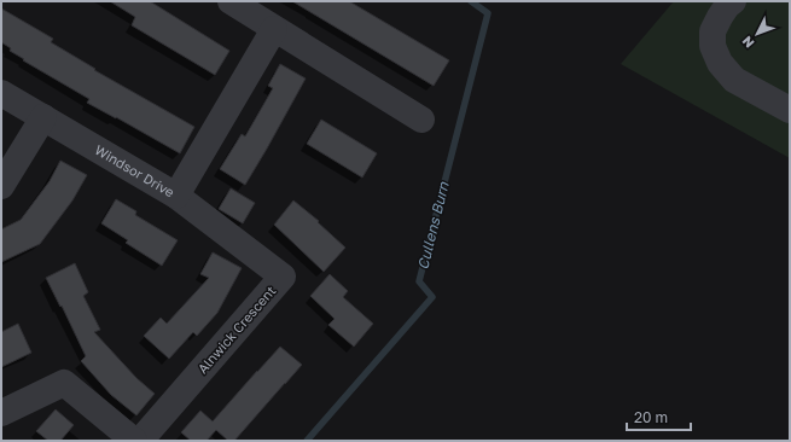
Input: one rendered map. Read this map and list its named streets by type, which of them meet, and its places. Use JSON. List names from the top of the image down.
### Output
{
  "streets": {
    "street": ["Windsor Drive", "Alnwick Crescent"]
  },
  "crossings": [
    ["Windsor Drive", "Alnwick Crescent"]
  ],
  "water": ["Cullens Burn"],
  "scale_bar": "20 m",
  "north": "bottom left"
}
